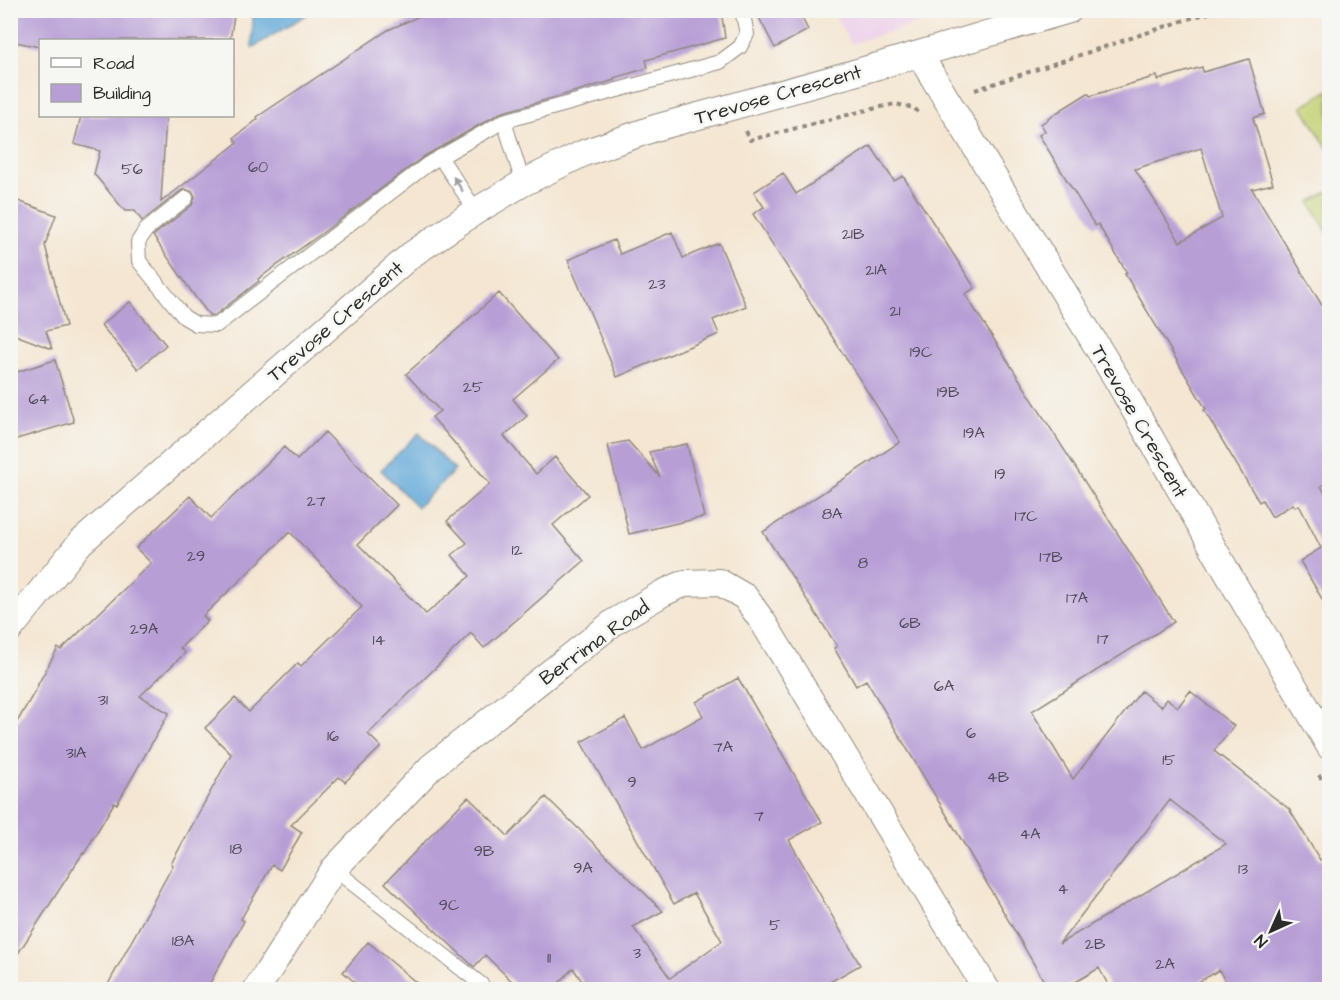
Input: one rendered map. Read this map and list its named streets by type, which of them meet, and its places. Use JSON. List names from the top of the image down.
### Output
{
  "streets": {
    "street": ["Trevose Crescent", "Berrima Road"]
  },
  "house_numbers": [
    "60",
    "56",
    "21B",
    "21A",
    "23",
    "21",
    "19C",
    "25",
    "19B",
    "64",
    "19A",
    "19",
    "27",
    "8A",
    "17C",
    "12",
    "29",
    "17B",
    "8",
    "17A",
    "6B",
    "29A",
    "17",
    "14",
    "6A",
    "31",
    "6",
    "16",
    "7A",
    "31A",
    "15",
    "4B",
    "9",
    "7",
    "4A",
    "18",
    "9B",
    "9A",
    "13",
    "4",
    "9C",
    "5",
    "18A",
    "2B",
    "3",
    "11",
    "2A"
  ],
  "legend": ["Road", "Building"],
  "north": "bottom left"
}
